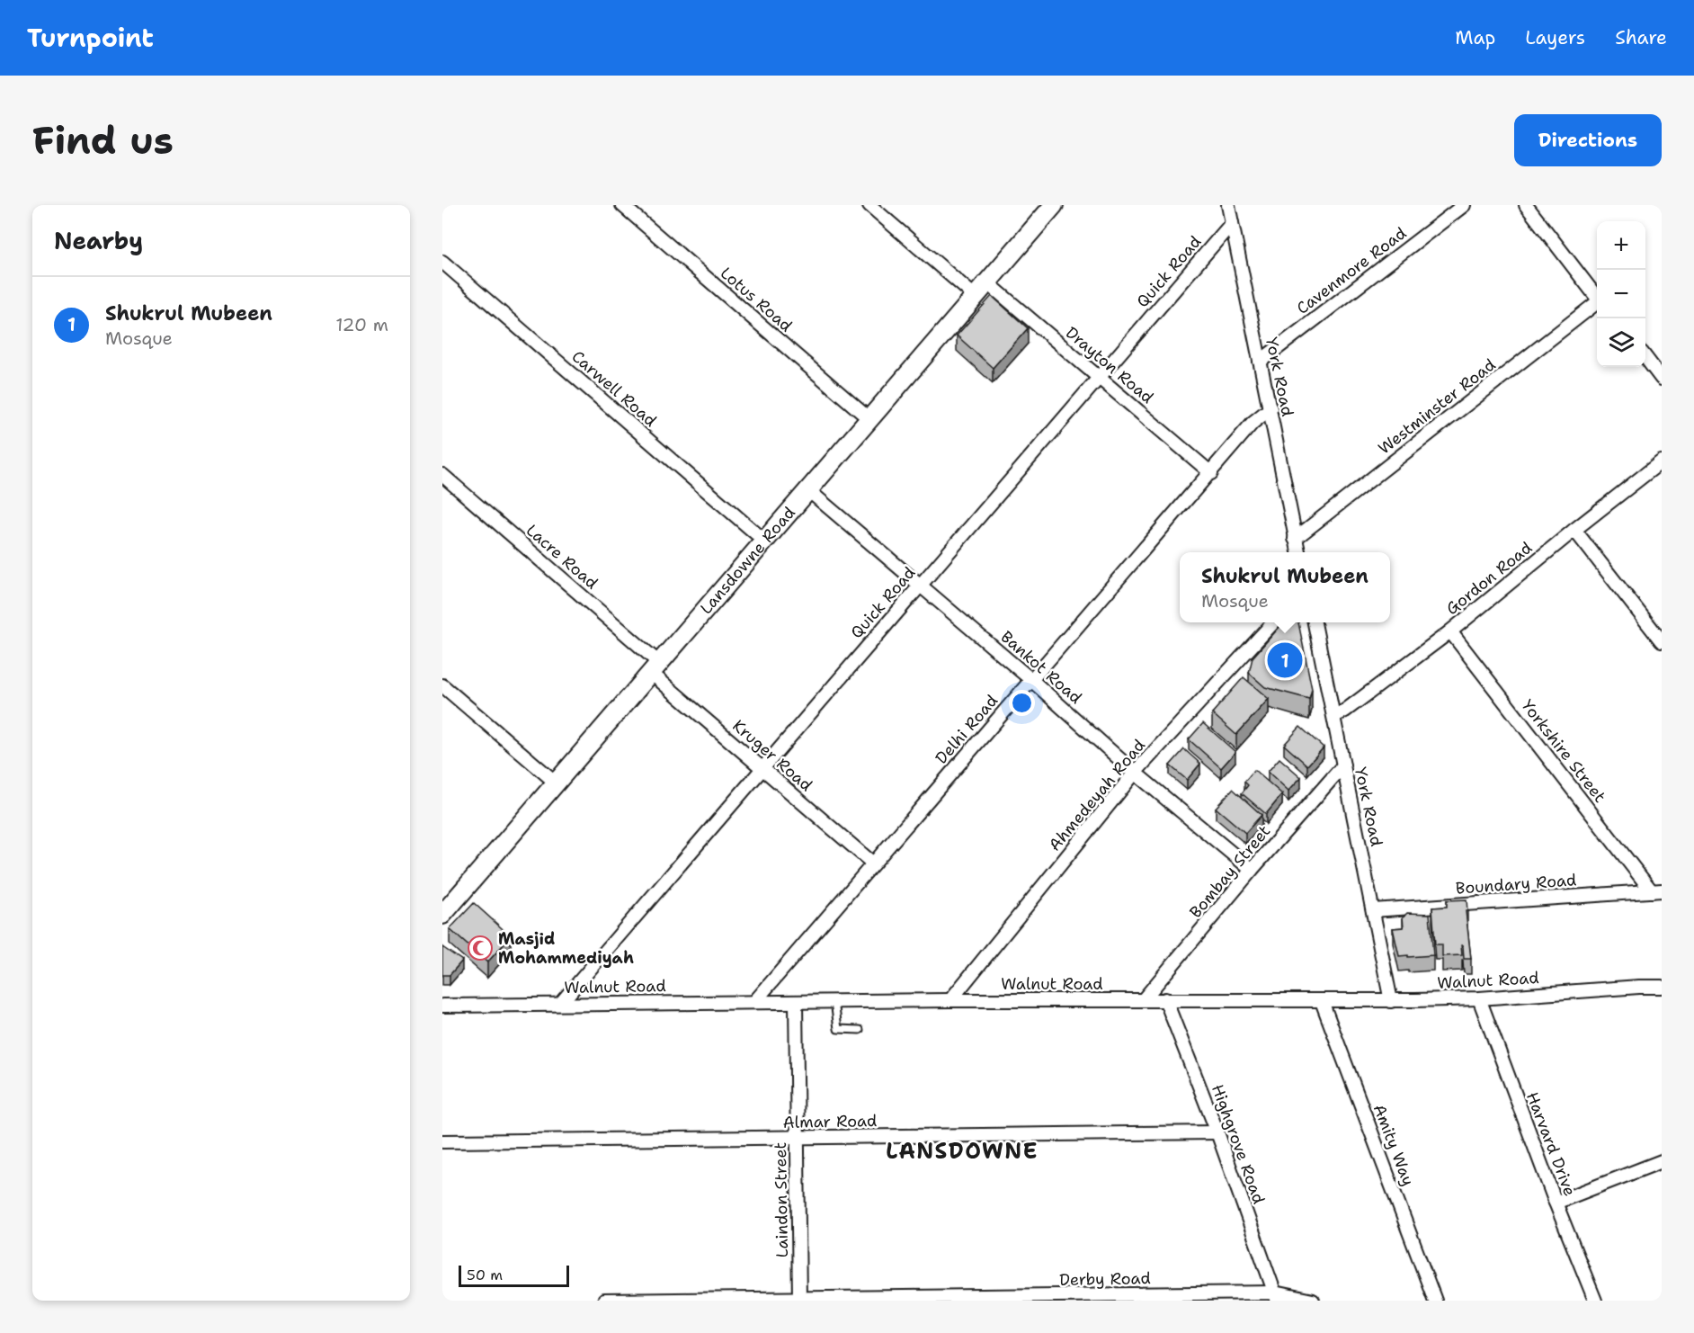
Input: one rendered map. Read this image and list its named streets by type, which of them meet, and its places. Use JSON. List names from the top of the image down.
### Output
{
  "streets": {
    "street": [
      "Cavenmore Road",
      "Quick Road",
      "Lotus Road",
      "Drayton Road",
      "York Road",
      "Carwell Road",
      "Westminster Road",
      "Lacre Road",
      "Lansdowne Road",
      "Gordon Road",
      "Bankot Road",
      "Delhi Road",
      "Yorkshire Street",
      "Kruger Road",
      "Ahmedeyah Road",
      "Bombay Street",
      "Boundary Road",
      "Walnut Road",
      "Almar Road",
      "Highgrove Road",
      "Harvard Drive",
      "Amity Way",
      "Laindon Street",
      "Derby Road"
    ]
  },
  "crossings": [
    ["Cavenmore Road", "York Road"],
    ["Quick Road", "Drayton Road"],
    ["Quick Road", "York Road"],
    ["Quick Road", "Bankot Road"],
    ["Quick Road", "Kruger Road"],
    ["Quick Road", "Walnut Road"],
    ["Lotus Road", "Lansdowne Road"],
    ["Drayton Road", "Lansdowne Road"],
    ["Drayton Road", "Delhi Road"],
    ["York Road", "Westminster Road"],
    ["York Road", "Gordon Road"],
    ["York Road", "Delhi Road"],
    ["York Road", "Bombay Street"],
    ["York Road", "Boundary Road"],
    ["York Road", "Walnut Road"],
    ["Carwell Road", "Lansdowne Road"],
    ["Lacre Road", "Lansdowne Road"],
    ["Lacre Road", "Kruger Road"],
    ["Lansdowne Road", "Bankot Road"],
    ["Lansdowne Road", "Kruger Road"],
    ["Gordon Road", "Yorkshire Street"],
    ["Bankot Road", "Delhi Road"],
    ["Bankot Road", "Ahmedeyah Road"],
    ["Bankot Road", "Bombay Street"],
    ["Delhi Road", "Kruger Road"],
    ["Delhi Road", "Walnut Road"],
    ["Yorkshire Street", "Boundary Road"],
    ["Ahmedeyah Road", "Walnut Road"],
    ["Bombay Street", "Walnut Road"],
    ["Walnut Road", "Highgrove Road"],
    ["Walnut Road", "Harvard Drive"],
    ["Walnut Road", "Amity Way"],
    ["Walnut Road", "Laindon Street"],
    ["Almar Road", "Highgrove Road"],
    ["Almar Road", "Laindon Street"],
    ["Highgrove Road", "Derby Road"],
    ["Laindon Street", "Derby Road"]
  ],
  "districts": ["LANSDOWNE"],
  "places": {
    "mosque": ["Masjid Mohammediyah"]
  },
  "scale_bar": "50 m",
  "page": {
    "header": "Turnpoint",
    "nav": ["Map", "Layers", "Share"],
    "buttons": "Directions",
    "title": "Find us",
    "heading": "Nearby",
    "map_buttons": ["+", "−"],
    "list": [
      {
        "mark": "1",
        "name": "Shukrul Mubeen",
        "note": "Mosque",
        "value": "120 m"
      }
    ],
    "popup": ["Shukrul Mubeen", "Mosque"],
    "pins": "1",
    "scale": "50 m"
  }
}
